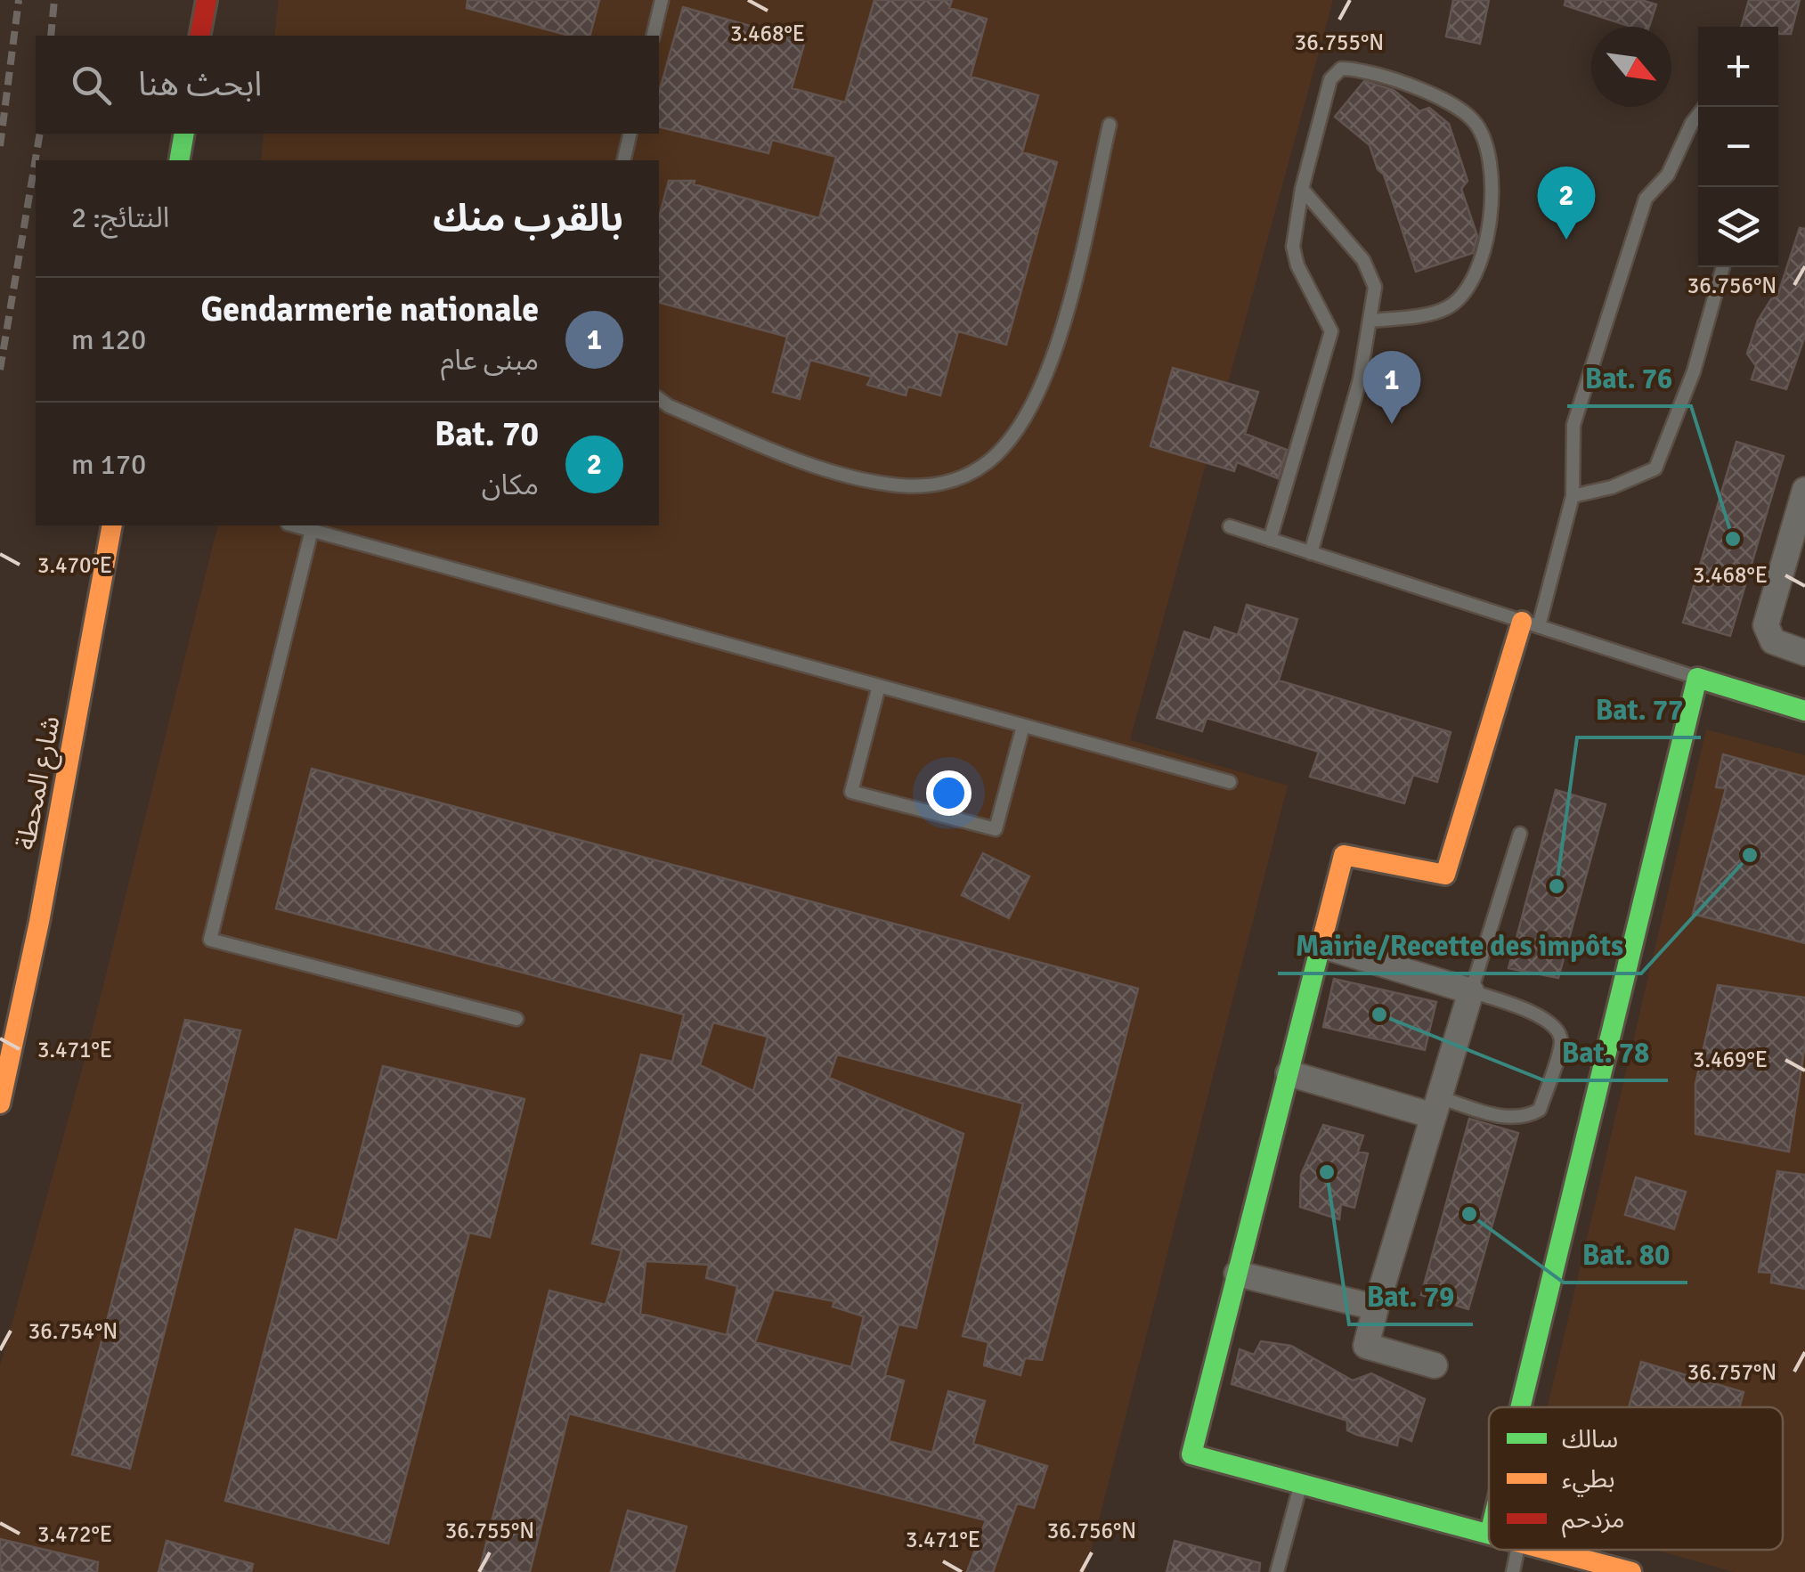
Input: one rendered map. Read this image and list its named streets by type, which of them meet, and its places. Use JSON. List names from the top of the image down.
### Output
{
  "streets": {
    "street": ["شارع المحطة"]
  },
  "places": [
    "Bat. 76",
    "Mairie/Recette des impôts",
    "Bat. 77",
    "Bat. 78",
    "Bat. 79",
    "Bat. 80"
  ],
  "legend": ["سالك", "بطيء", "مزدحم"],
  "north": "bottom right",
  "page": {
    "map_buttons": ["+", "−"],
    "search": "ابحث هنا",
    "heading": ["بالقرب منك", "النتائج: 2"],
    "pins": ["2", "1"],
    "list": [
      {
        "mark": "1",
        "name": "Gendarmerie nationale",
        "note": "مبنى عام",
        "value": "120 m"
      },
      {
        "mark": "2",
        "name": "Bat. 70",
        "note": "مكان",
        "value": "170 m"
      }
    ]
  },
  "coordinates": [
    "3.468°E",
    "36.755°N",
    "36.756°N",
    "3.470°E",
    "3.471°E",
    "3.469°E",
    "36.754°N",
    "36.757°N",
    "3.472°E"
  ]
}
